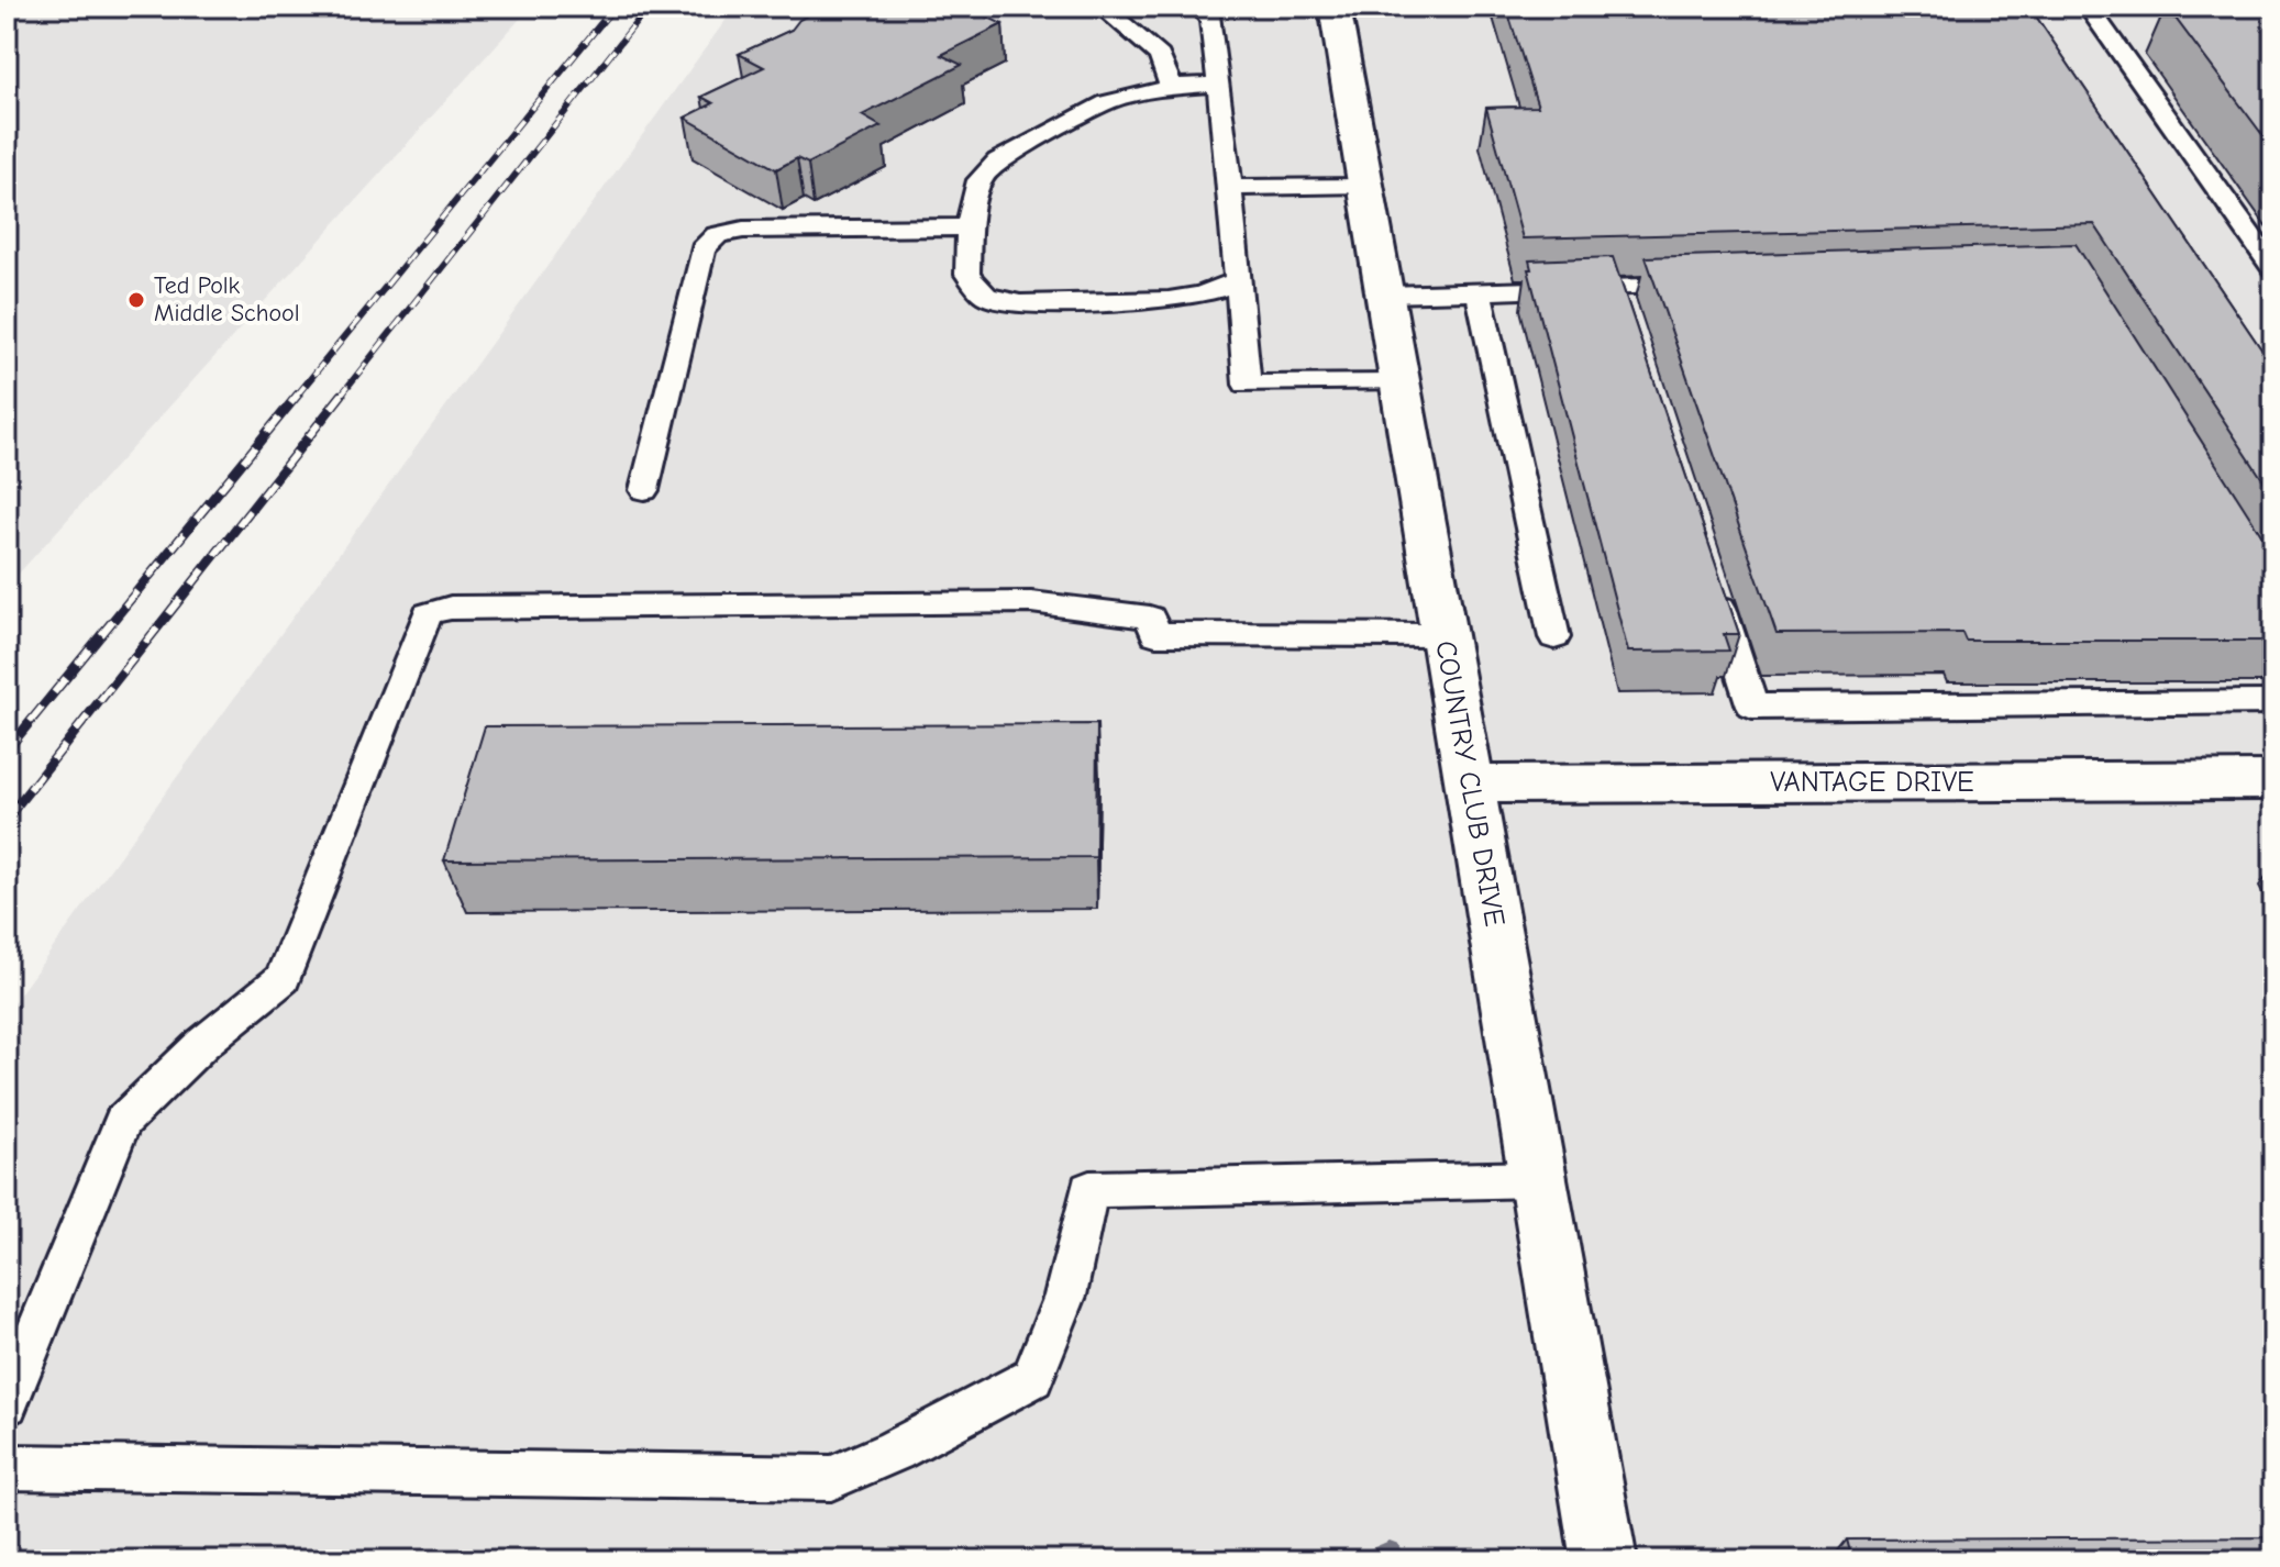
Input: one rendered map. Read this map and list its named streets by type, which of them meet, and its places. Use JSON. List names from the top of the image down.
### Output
{
  "streets": {
    "street": ["VANTAGE DRIVE", "COUNTRY CLUB DRIVE"]
  },
  "crossings": [
    ["VANTAGE DRIVE", "COUNTRY CLUB DRIVE"]
  ],
  "places": ["Ted Polk Middle School"]
}
